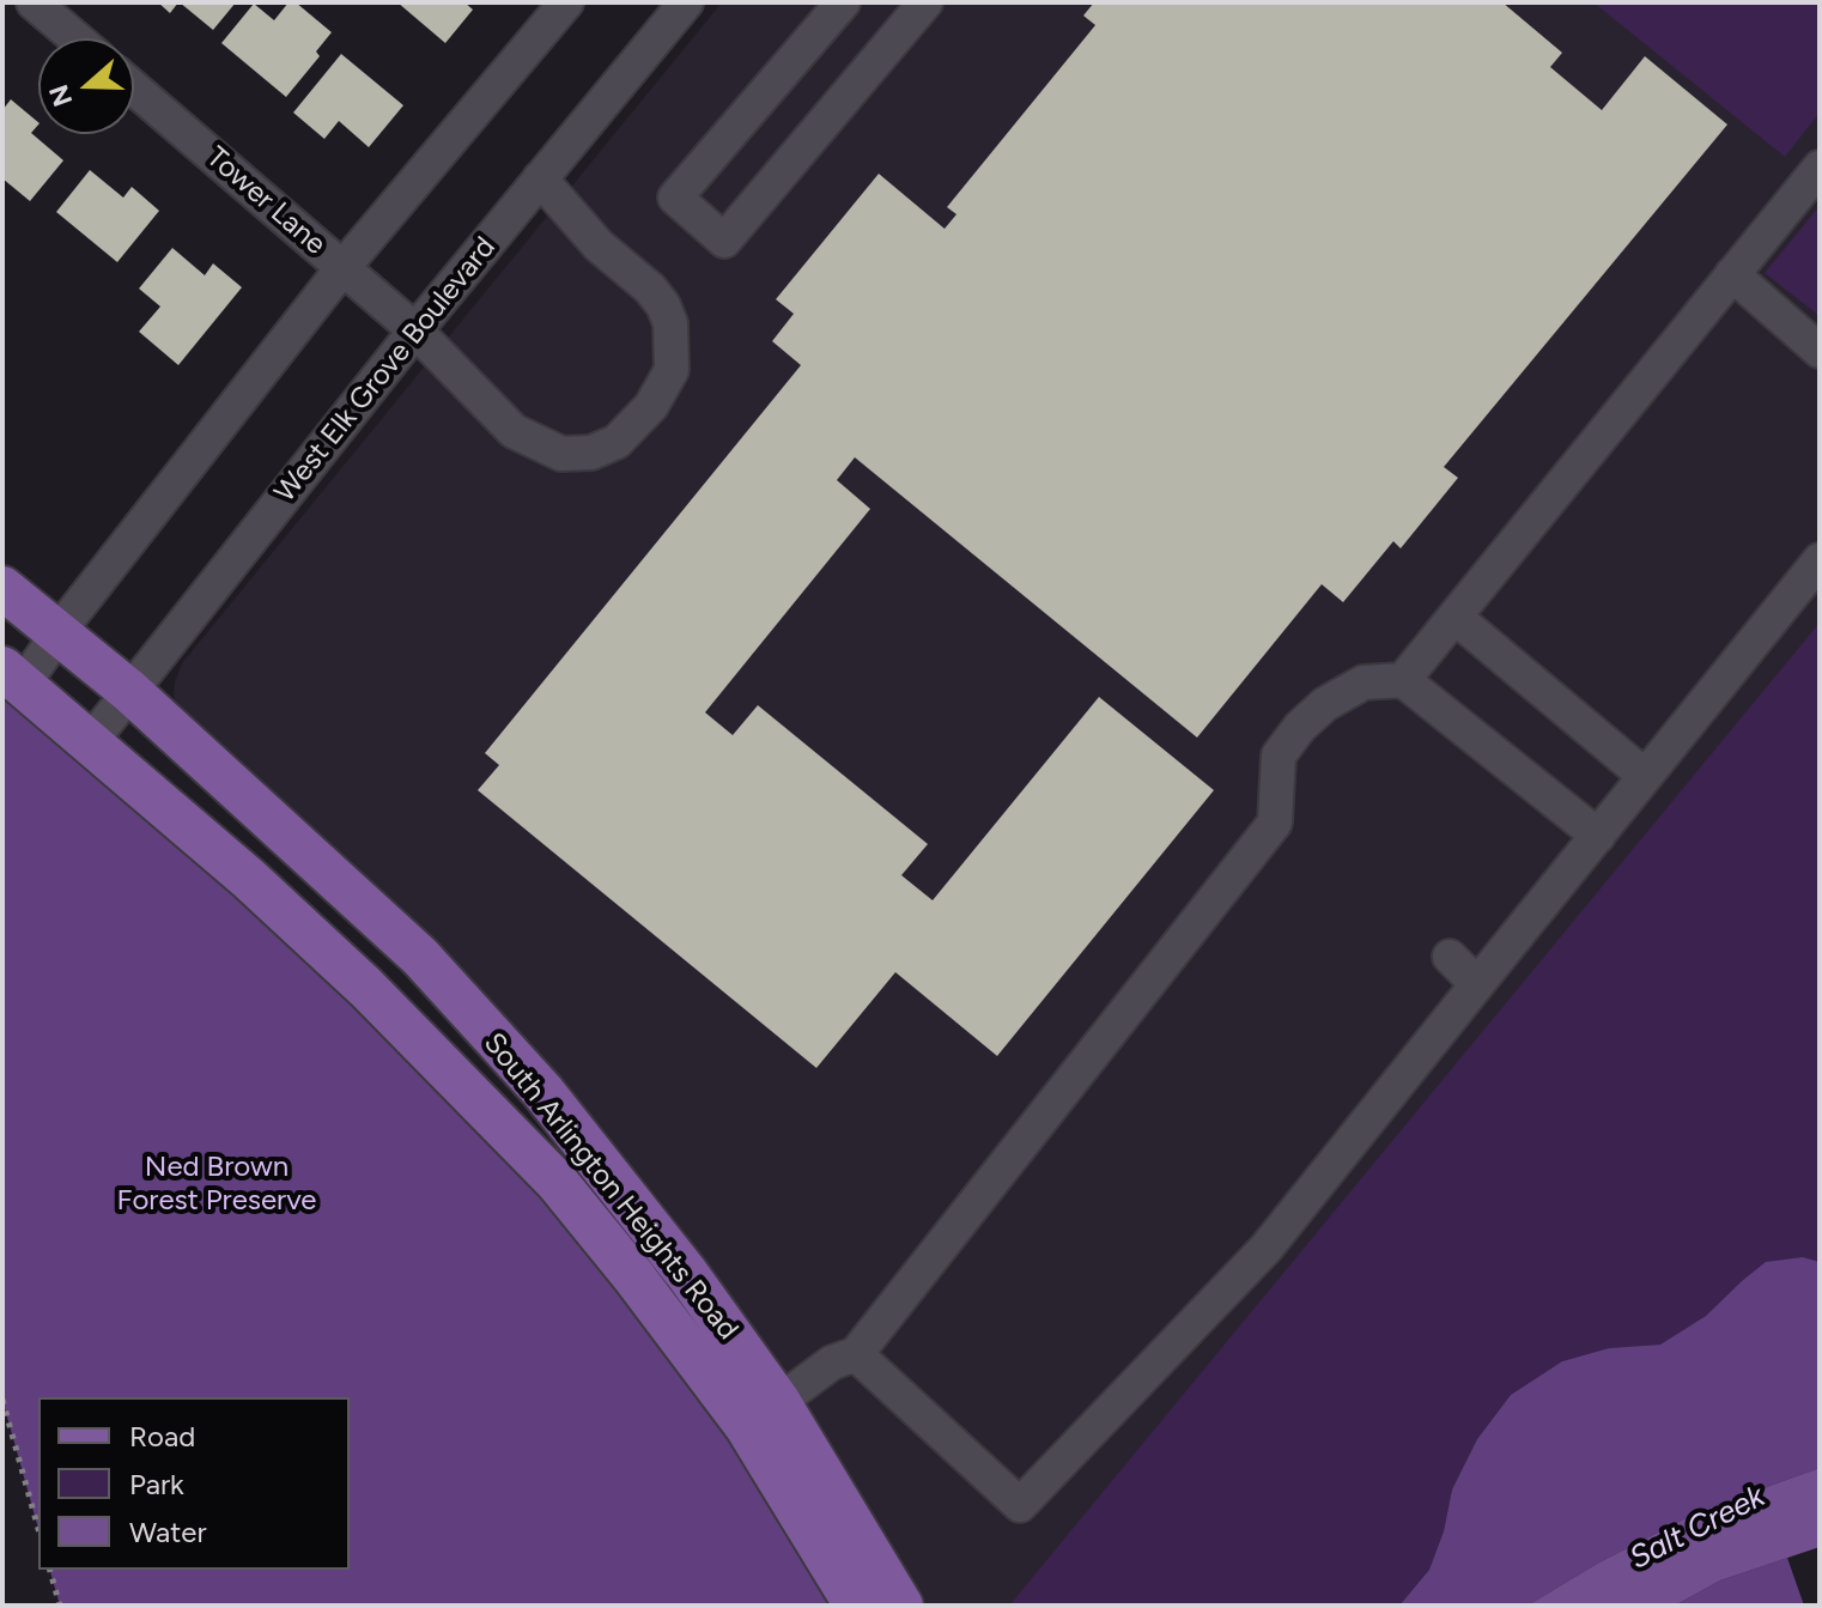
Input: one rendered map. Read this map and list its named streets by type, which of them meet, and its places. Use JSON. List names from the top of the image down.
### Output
{
  "streets": {
    "main road": ["South Arlington Heights Road"],
    "street": ["Tower Lane", "West Elk Grove Boulevard"]
  },
  "crossings": [
    ["Tower Lane", "West Elk Grove Boulevard"],
    ["West Elk Grove Boulevard", "South Arlington Heights Road"]
  ],
  "water": ["Salt Creek"],
  "parks": ["Ned Brown Forest Preserve"],
  "legend": ["Road", "Park", "Water"],
  "north": "left"
}
